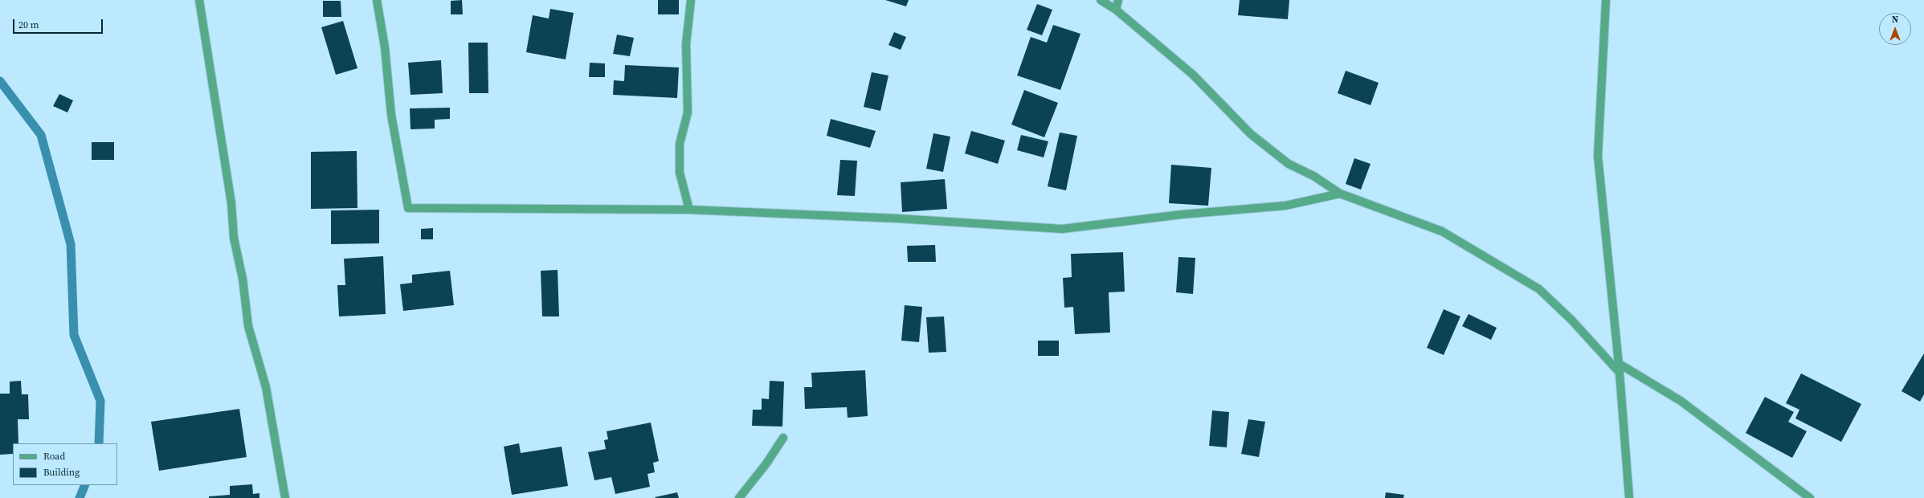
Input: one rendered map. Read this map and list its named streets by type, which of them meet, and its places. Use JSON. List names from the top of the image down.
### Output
{
  "legend": ["Road", "Building"],
  "scale_bar": "20 m",
  "north": "top"
}
